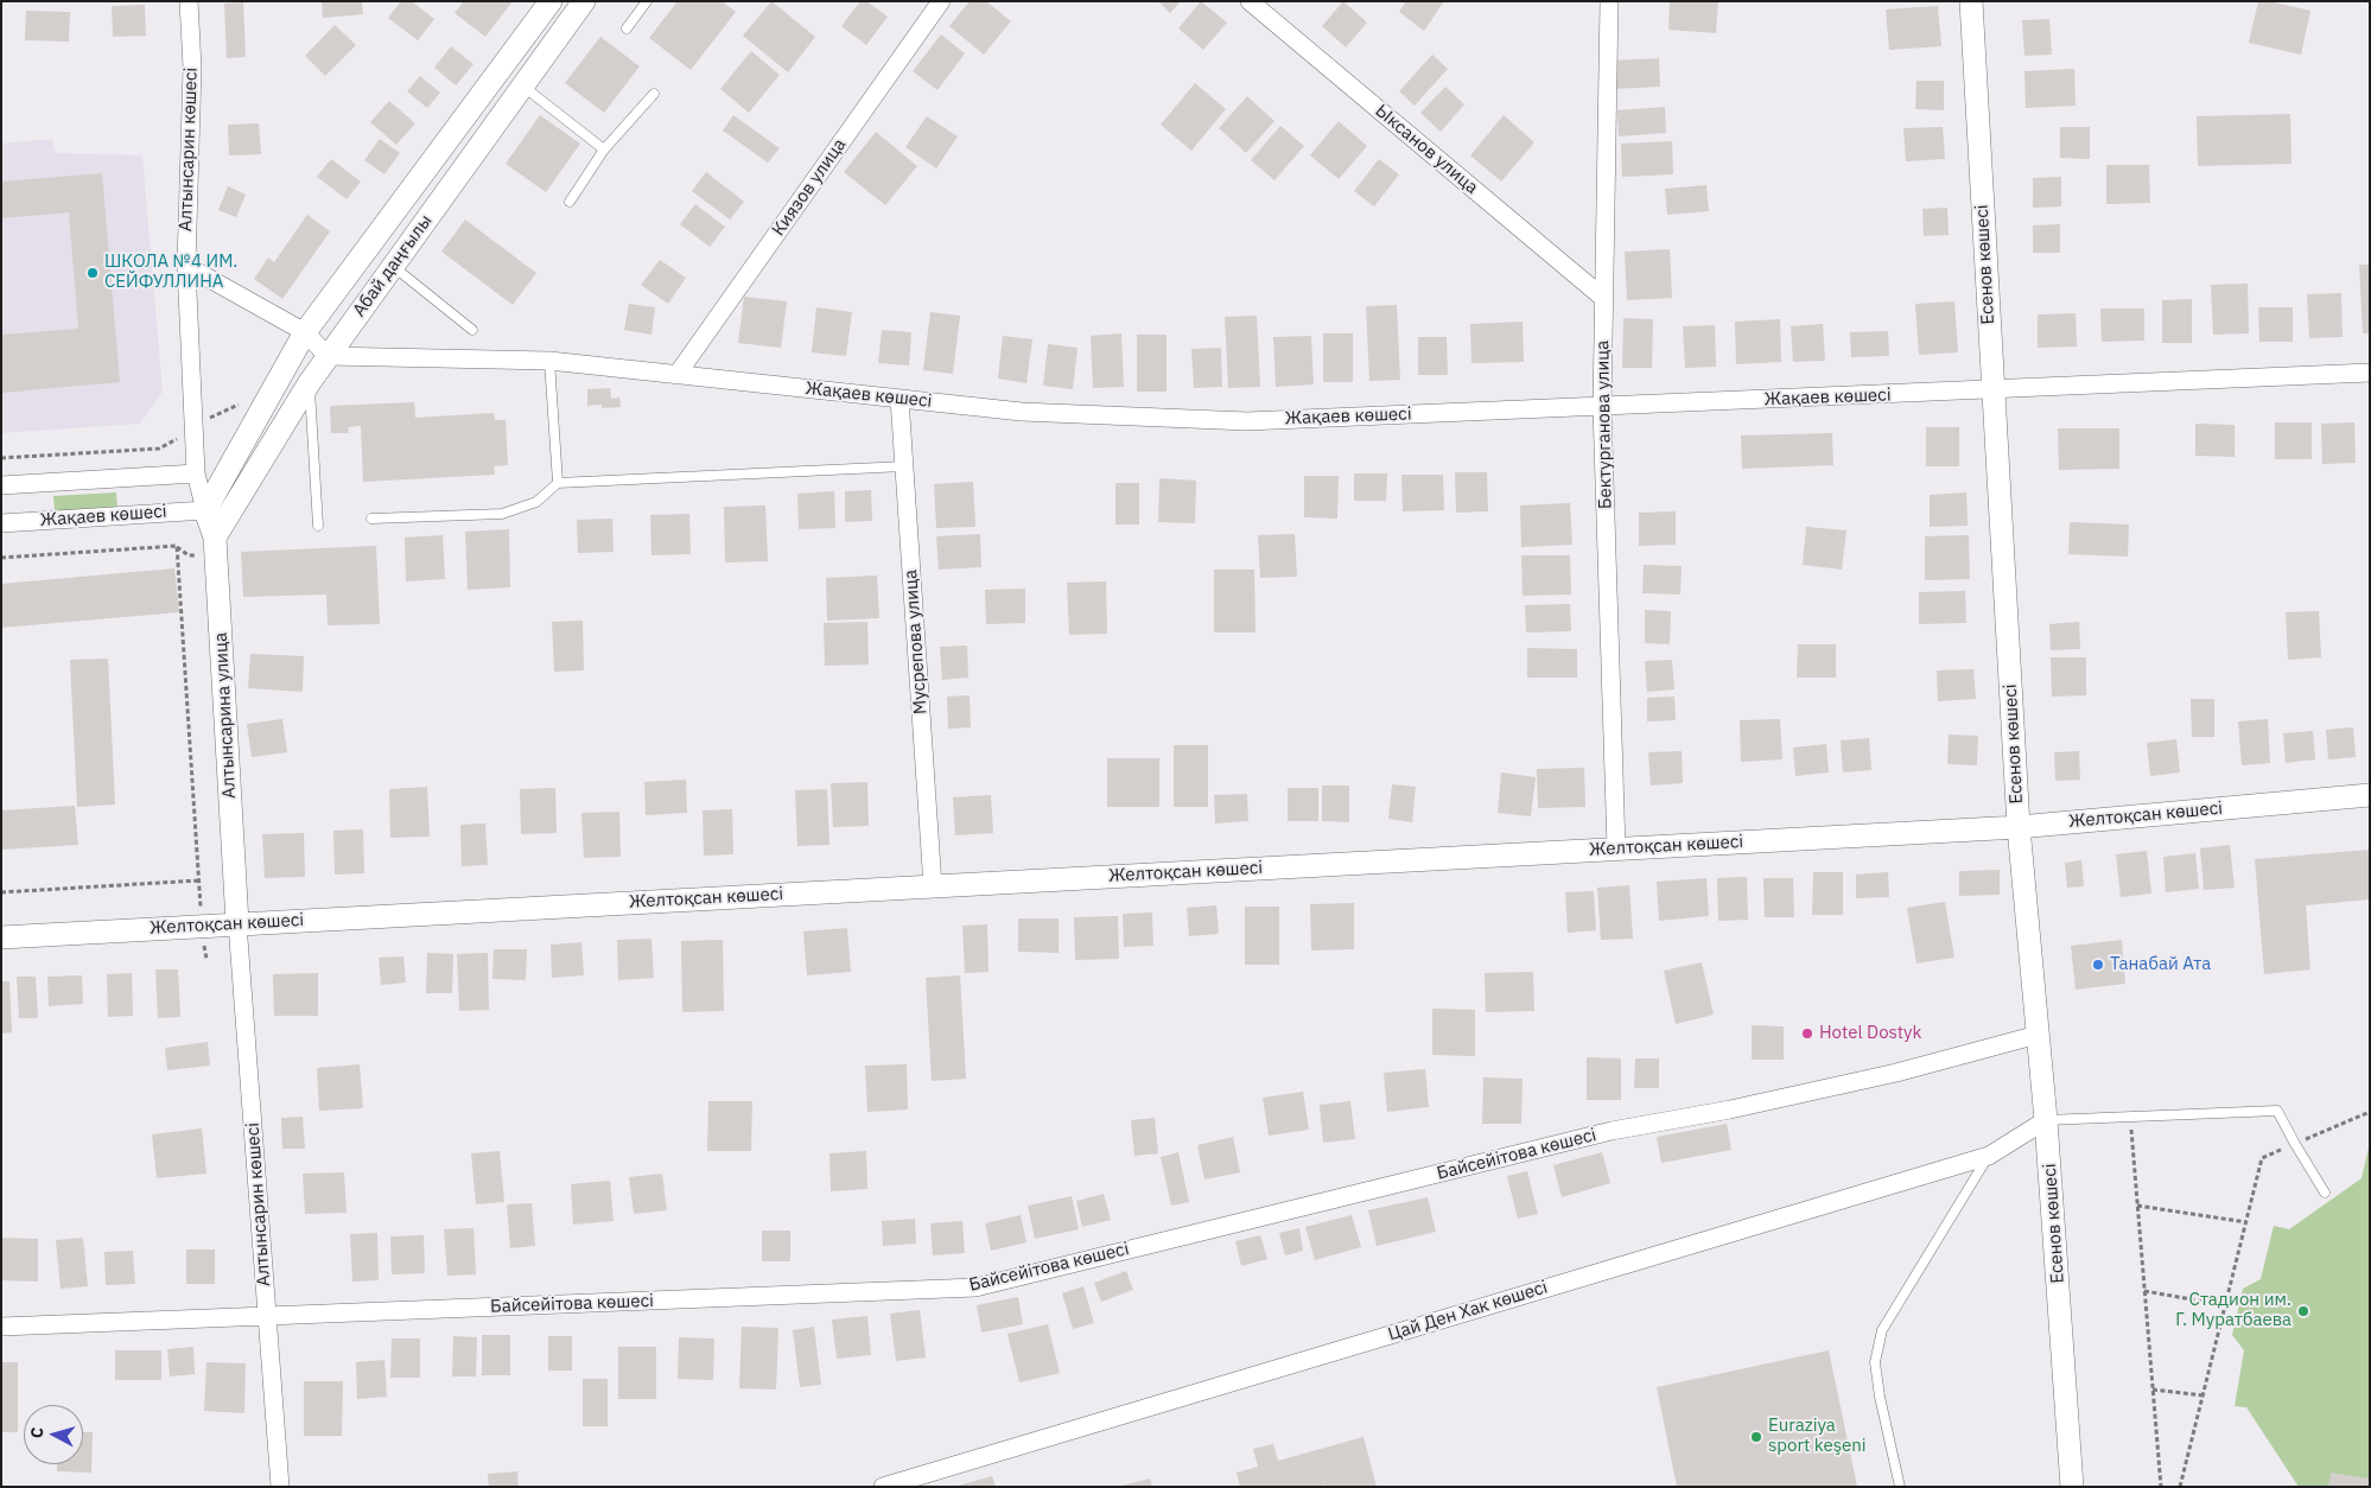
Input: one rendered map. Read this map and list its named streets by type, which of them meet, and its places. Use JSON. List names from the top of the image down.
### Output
{
  "streets": {
    "street": [
      "Алтынсарин көшесі",
      "Ыксанов улица",
      "Киязов улица",
      "Есенов көшесі",
      "Абай даңғылы",
      "Жақаев көшесі",
      "Бектурганова улица",
      "Мусрепова улица",
      "Алтынсарина улица",
      "Желтоқсан көшесі",
      "Байсейітова көшесі",
      "Цай Ден Хак көшесі"
    ]
  },
  "crossings": [
    ["Алтынсарин көшесі", "Абай даңғылы"],
    ["Алтынсарин көшесі", "Жақаев көшесі"],
    ["Алтынсарин көшесі", "Алтынсарина улица"],
    ["Алтынсарин көшесі", "Желтоқсан көшесі"],
    ["Алтынсарин көшесі", "Байсейітова көшесі"],
    ["Ыксанов улица", "Бектурганова улица"],
    ["Киязов улица", "Жақаев көшесі"],
    ["Есенов көшесі", "Жақаев көшесі"],
    ["Есенов көшесі", "Желтоқсан көшесі"],
    ["Есенов көшесі", "Байсейітова көшесі"],
    ["Есенов көшесі", "Цай Ден Хак көшесі"],
    ["Абай даңғылы", "Жақаев көшесі"],
    ["Абай даңғылы", "Алтынсарина улица"],
    ["Жақаев көшесі", "Бектурганова улица"],
    ["Жақаев көшесі", "Мусрепова улица"],
    ["Жақаев көшесі", "Алтынсарина улица"],
    ["Бектурганова улица", "Желтоқсан көшесі"],
    ["Мусрепова улица", "Желтоқсан көшесі"],
    ["Алтынсарина улица", "Желтоқсан көшесі"]
  ],
  "places": [
    "ШКОЛА №4 ИМ. СЕЙФУЛЛИНА",
    "Танабай Ата",
    "Hotel Dostyk",
    "Стадион им. Г. Муратбаева",
    "Euraziya sport keşeni"
  ],
  "north": "left"
}
